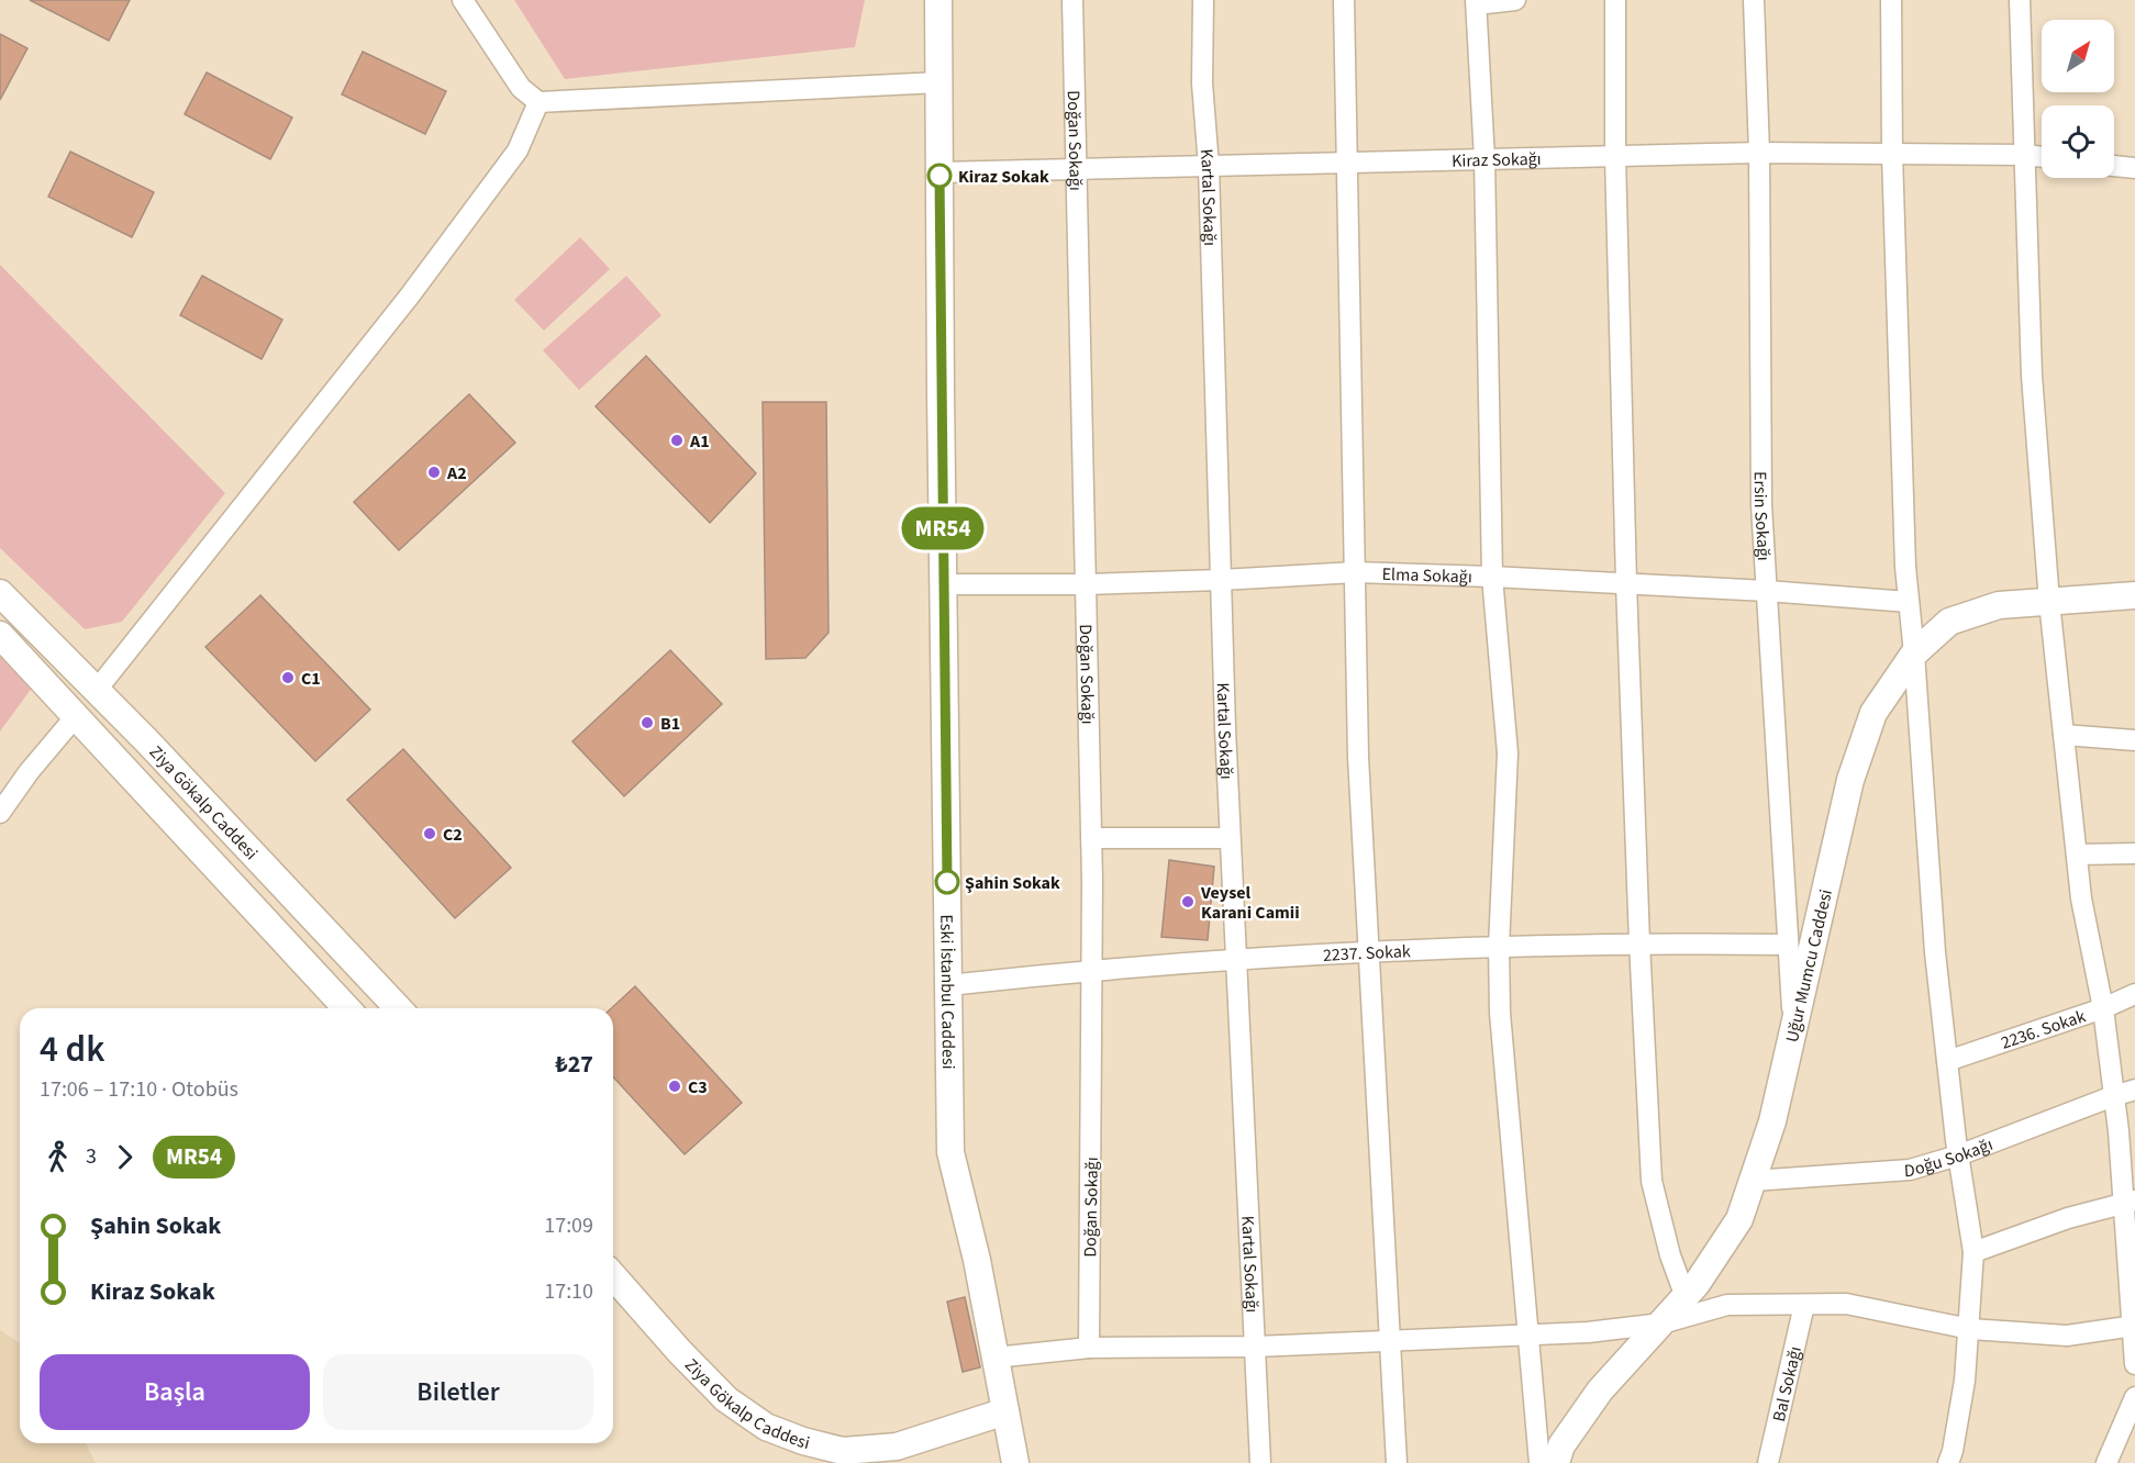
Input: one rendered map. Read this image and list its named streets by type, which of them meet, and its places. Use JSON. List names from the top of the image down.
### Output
{
  "streets": {
    "street": [
      "Doğan Sokağı",
      "Kiraz Sokağı",
      "Kartal Sokağı",
      "Ersin Sokağı",
      "Elma Sokağı",
      "Ziya Gökalp Caddesi",
      "2237. Sokak",
      "Uğur Mumcu Caddesi",
      "Eski İstanbul Caddesi",
      "2236. Sokak",
      "Doğu Sokağı",
      "Bal Sokağı"
    ]
  },
  "crossings": [
    ["Doğan Sokağı", "Kiraz Sokağı"],
    ["Doğan Sokağı", "Elma Sokağı"],
    ["Doğan Sokağı", "2237. Sokak"],
    ["Kiraz Sokağı", "Kartal Sokağı"],
    ["Kiraz Sokağı", "Ersin Sokağı"],
    ["Kiraz Sokağı", "Eski İstanbul Caddesi"],
    ["Kartal Sokağı", "Elma Sokağı"],
    ["Kartal Sokağı", "2237. Sokak"],
    ["Ersin Sokağı", "Elma Sokağı"],
    ["Ersin Sokağı", "2237. Sokak"],
    ["Ersin Sokağı", "Uğur Mumcu Caddesi"],
    ["Elma Sokağı", "Eski İstanbul Caddesi"],
    ["Ziya Gökalp Caddesi", "Eski İstanbul Caddesi"],
    ["2237. Sokak", "Eski İstanbul Caddesi"],
    ["Uğur Mumcu Caddesi", "Doğu Sokağı"]
  ],
  "places": [
    "Kiraz Sokak",
    "A1",
    "A2",
    "C1",
    "B1",
    "C2",
    "Şahin Sokak",
    "Veysel Karani Camii",
    "C3"
  ],
  "lines": ["bus line MR54"],
  "north": "top right",
  "page": {
    "on_map": "MR54",
    "heading": ["4 dk", "17:06 – 17:10 · Otobüs", "₺27"],
    "legs": ["3", "MR54"],
    "list": [
      {
        "name": "Şahin Sokak",
        "value": "17:09"
      },
      {
        "name": "Kiraz Sokak",
        "value": "17:10"
      }
    ],
    "buttons": ["Başla", "Biletler"]
  }
}
